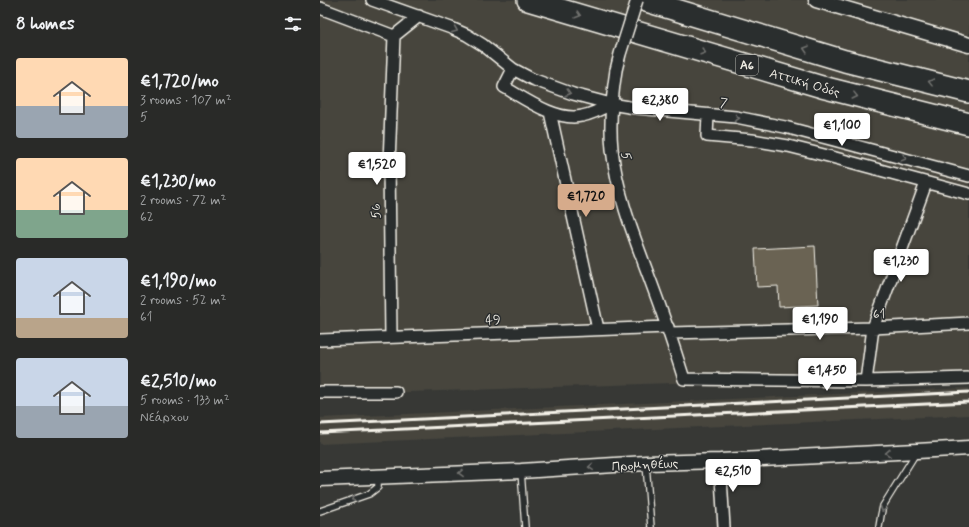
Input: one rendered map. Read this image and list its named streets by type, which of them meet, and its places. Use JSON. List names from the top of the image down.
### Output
{
  "streets": {
    "highway": ["Α6", "Αττική Οδός"],
    "street": [
      "7",
      "5",
      "56",
      "61",
      "49",
      "Προμηθέως"
    ]
  },
  "crossings": [
    ["7", "5"],
    ["5", "61"],
    ["5", "49"],
    ["56", "49"],
    ["61", "49"]
  ],
  "one_way": ["Προμηθέως"],
  "page": {
    "heading": "8 homes",
    "list": [
      {
        "name": "€1,720/mo",
        "note": "3 rooms · 107 m² · 5"
      },
      {
        "name": "€1,230/mo",
        "note": "2 rooms · 72 m² · 62"
      },
      {
        "name": "€1,190/mo",
        "note": "2 rooms · 52 m² · 61"
      },
      {
        "name": "€2,510/mo",
        "note": "5 rooms · 133 m² · Νεάρχου"
      }
    ],
    "price": [
      "€2,380",
      "€1,100",
      "€1,520",
      "€1,720",
      "€1,230",
      "€1,190",
      "€1,450",
      "€2,510"
    ]
  }
}
